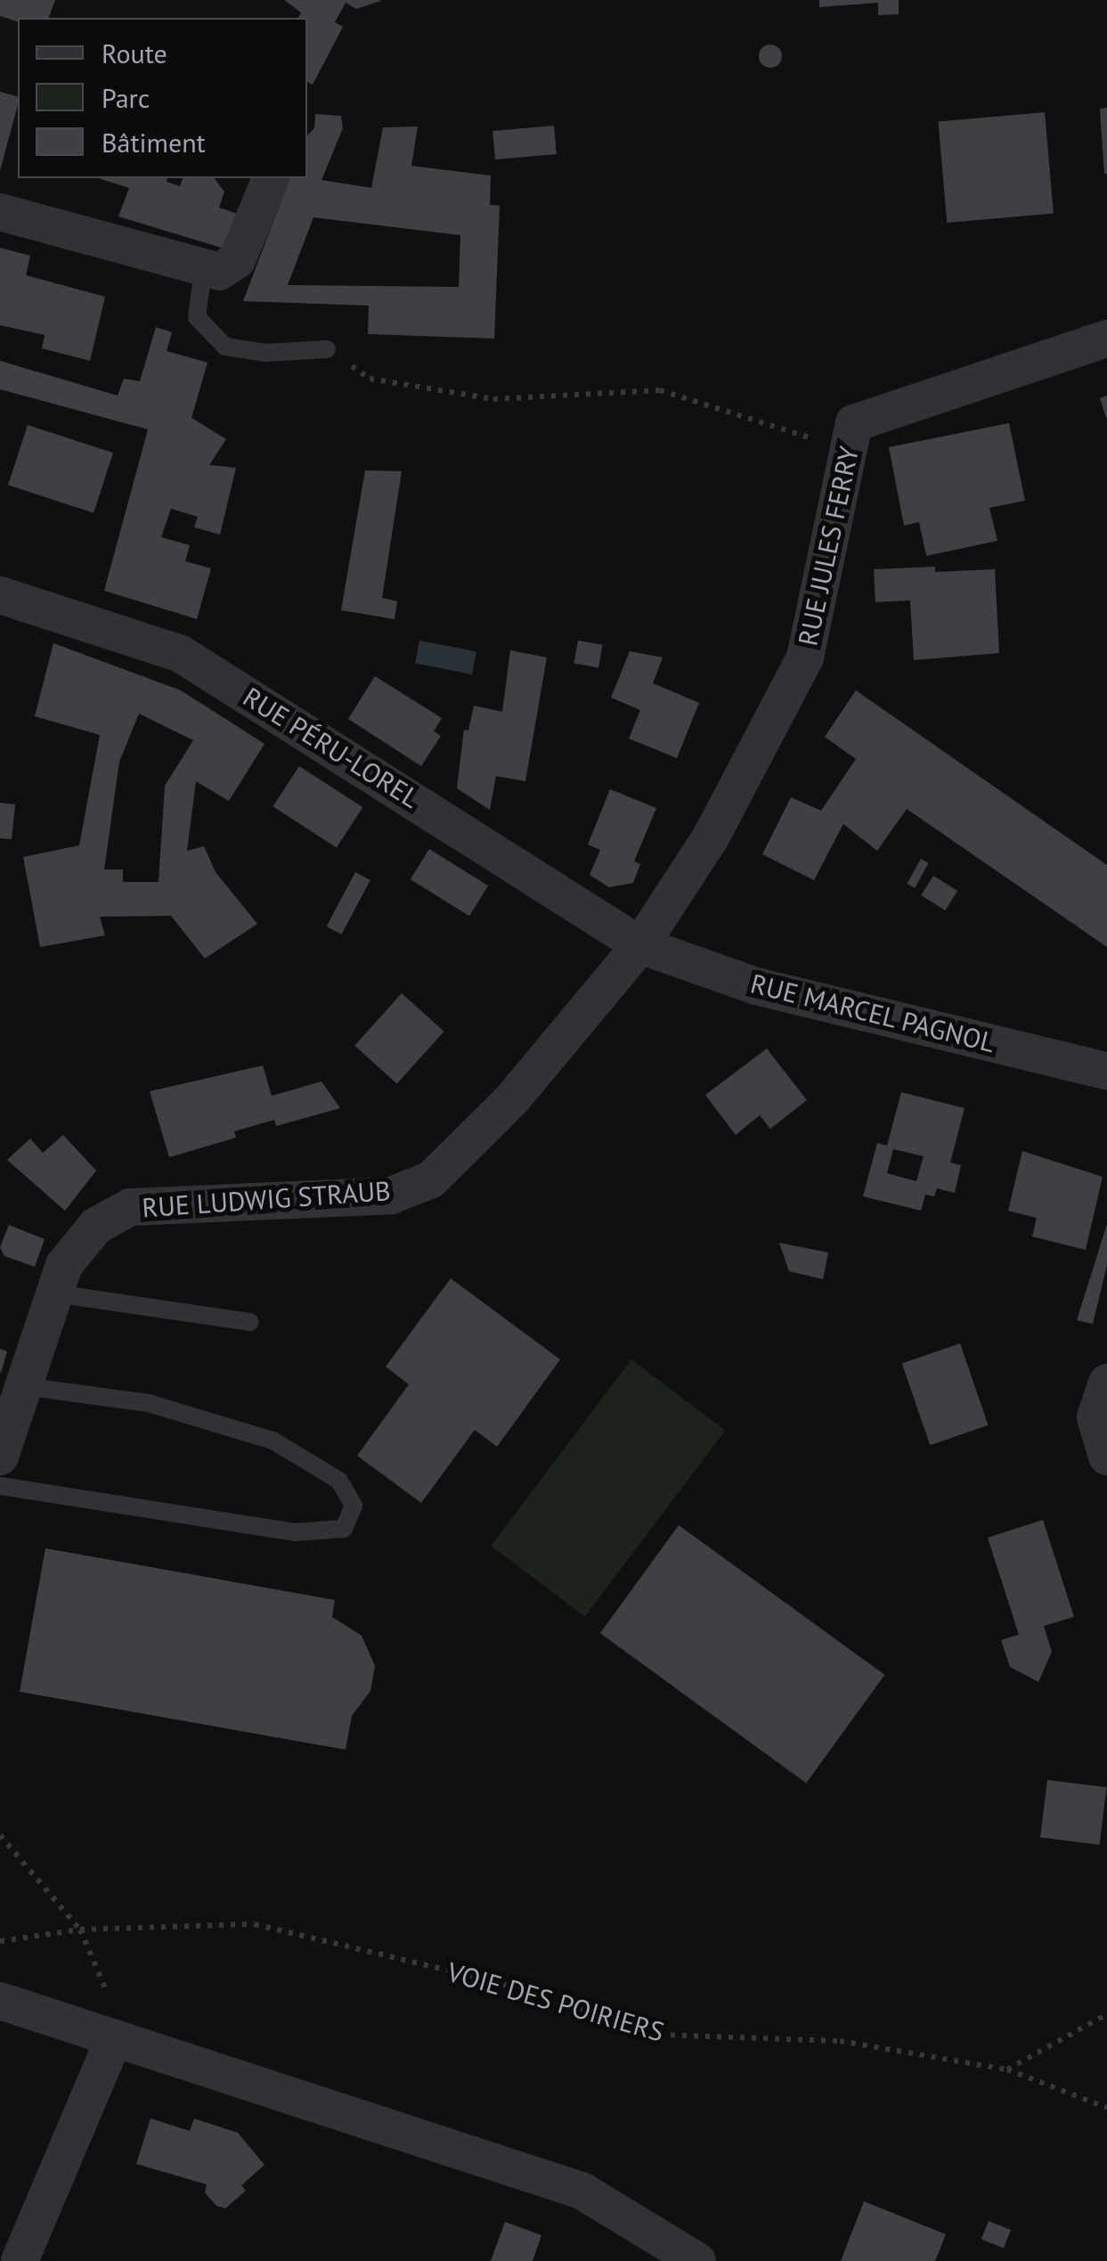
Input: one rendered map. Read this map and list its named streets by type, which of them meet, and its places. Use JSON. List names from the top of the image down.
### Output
{
  "streets": {
    "street": [
      "RUE JULES FERRY",
      "RUE PÉRU-LOREL",
      "RUE MARCEL PAGNOL",
      "RUE LUDWIG STRAUB"
    ],
    "path": ["VOIE DES POIRIERS"]
  },
  "crossings": [
    ["RUE JULES FERRY", "RUE PÉRU-LOREL"],
    ["RUE JULES FERRY", "RUE MARCEL PAGNOL"],
    ["RUE JULES FERRY", "RUE LUDWIG STRAUB"],
    ["RUE PÉRU-LOREL", "RUE MARCEL PAGNOL"],
    ["RUE PÉRU-LOREL", "RUE LUDWIG STRAUB"],
    ["RUE MARCEL PAGNOL", "RUE LUDWIG STRAUB"]
  ],
  "legend": ["Route", "Parc", "Bâtiment"]
}
